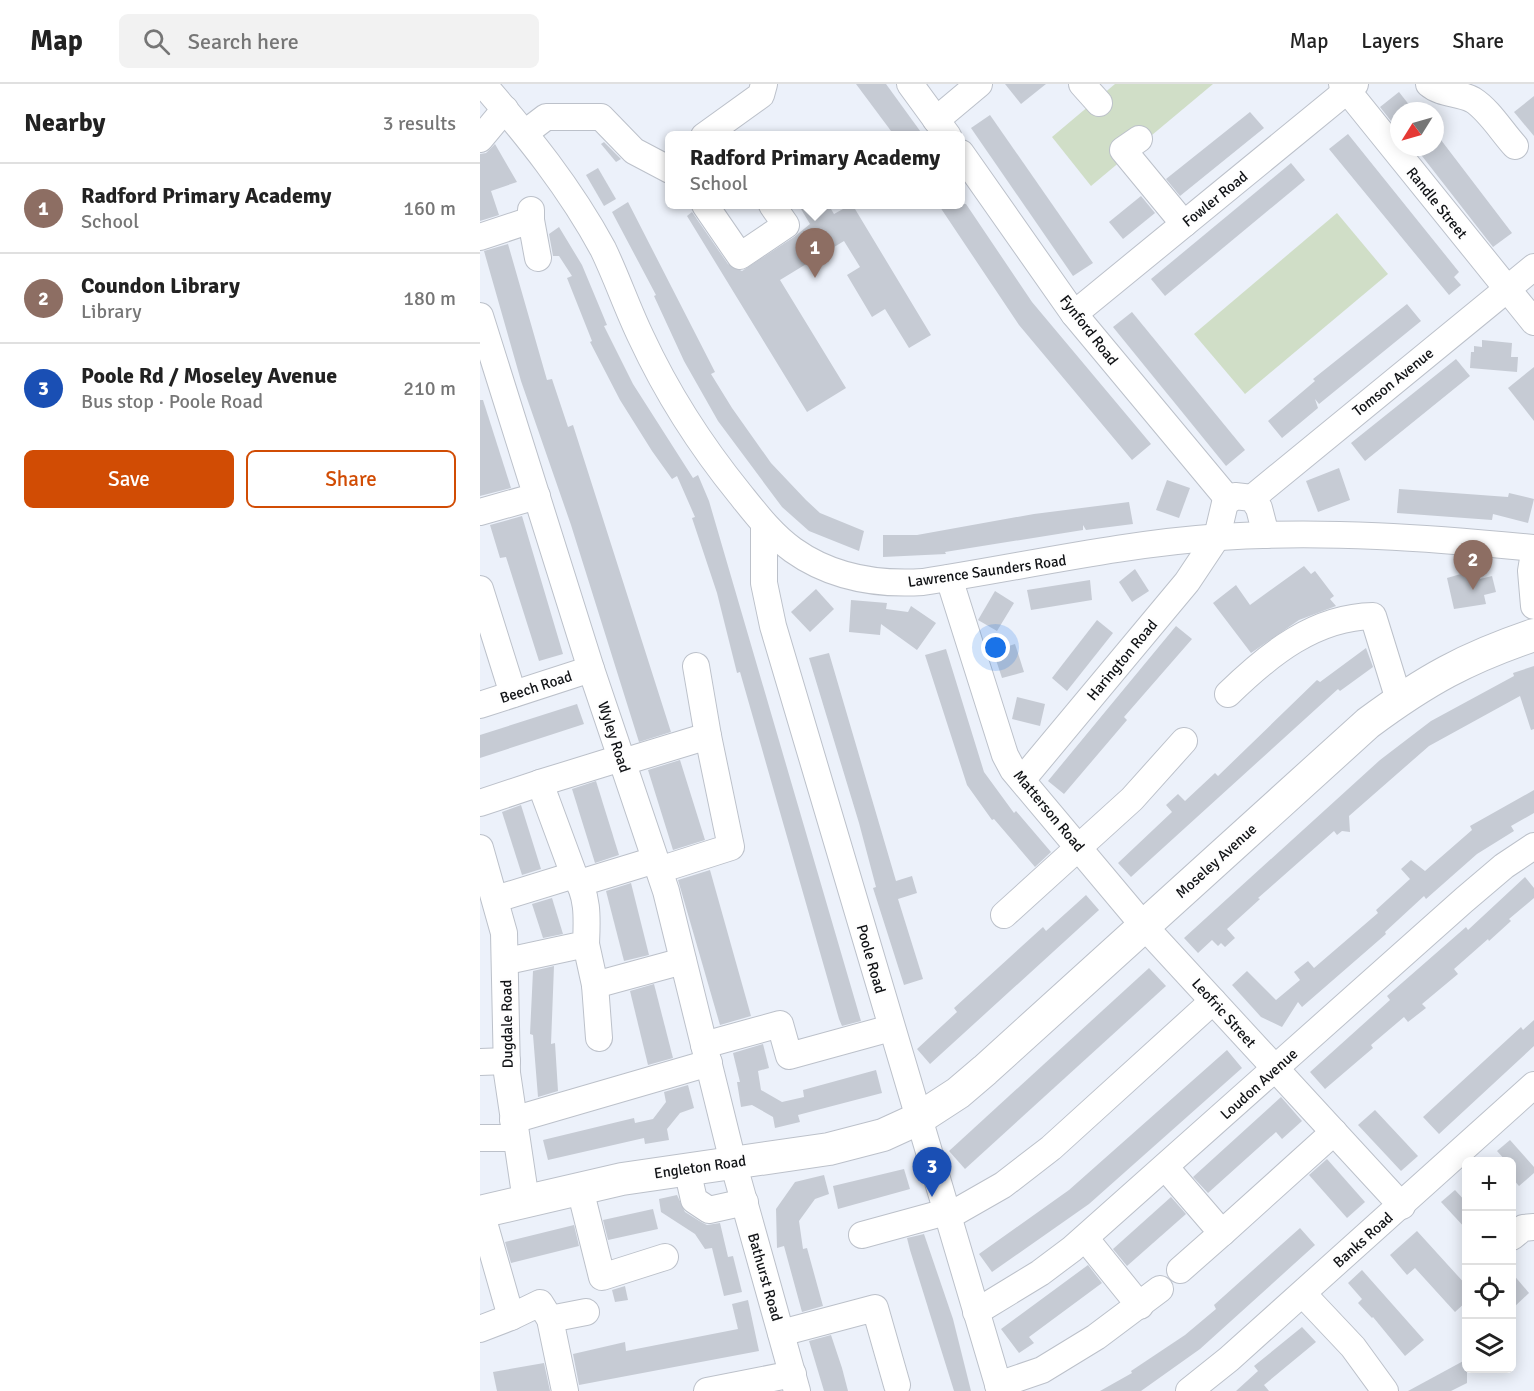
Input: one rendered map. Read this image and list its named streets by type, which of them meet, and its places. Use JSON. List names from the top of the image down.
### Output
{
  "streets": {
    "main road": ["Moseley Avenue", "Engleton Road"],
    "street": [
      "Fowler Road",
      "Randle Street",
      "Fynford Road",
      "Tomson Avenue",
      "Lawrence Saunders Road",
      "Harington Road",
      "Beech Road",
      "Wyley Road",
      "Matterson Road",
      "Poole Road",
      "Leofric Street",
      "Dugdale Road",
      "Loudon Avenue",
      "Banks Road",
      "Bathurst Road"
    ]
  },
  "crossings": [
    ["Fowler Road", "Randle Street"],
    ["Fowler Road", "Fynford Road"],
    ["Randle Street", "Tomson Avenue"],
    ["Fynford Road", "Tomson Avenue"],
    ["Fynford Road", "Lawrence Saunders Road"],
    ["Lawrence Saunders Road", "Harington Road"],
    ["Lawrence Saunders Road", "Matterson Road"],
    ["Lawrence Saunders Road", "Poole Road"],
    ["Harington Road", "Matterson Road"],
    ["Beech Road", "Wyley Road"],
    ["Wyley Road", "Engleton Road"],
    ["Wyley Road", "Bathurst Road"],
    ["Matterson Road", "Moseley Avenue"],
    ["Matterson Road", "Leofric Street"],
    ["Moseley Avenue", "Poole Road"],
    ["Moseley Avenue", "Leofric Street"],
    ["Moseley Avenue", "Engleton Road"],
    ["Poole Road", "Loudon Avenue"],
    ["Poole Road", "Engleton Road"],
    ["Leofric Street", "Loudon Avenue"],
    ["Leofric Street", "Banks Road"],
    ["Dugdale Road", "Engleton Road"],
    ["Engleton Road", "Bathurst Road"]
  ],
  "north": "bottom left",
  "page": {
    "header": "Map",
    "search": "Search here",
    "nav": ["Map", "Layers", "Share"],
    "heading": ["Nearby", "3 results"],
    "popup": ["Radford Primary Academy", "School"],
    "list": [
      {
        "mark": "1",
        "name": "Radford Primary Academy",
        "note": "School",
        "value": "160 m"
      },
      {
        "mark": "2",
        "name": "Coundon Library",
        "note": "Library",
        "value": "180 m"
      },
      {
        "mark": "3",
        "name": "Poole Rd / Moseley Avenue",
        "note": "Bus stop · Poole Road",
        "value": "210 m"
      }
    ],
    "pins": ["1", "2", "3"],
    "buttons": ["Save", "Share"],
    "map_buttons": ["+", "−"]
  }
}
